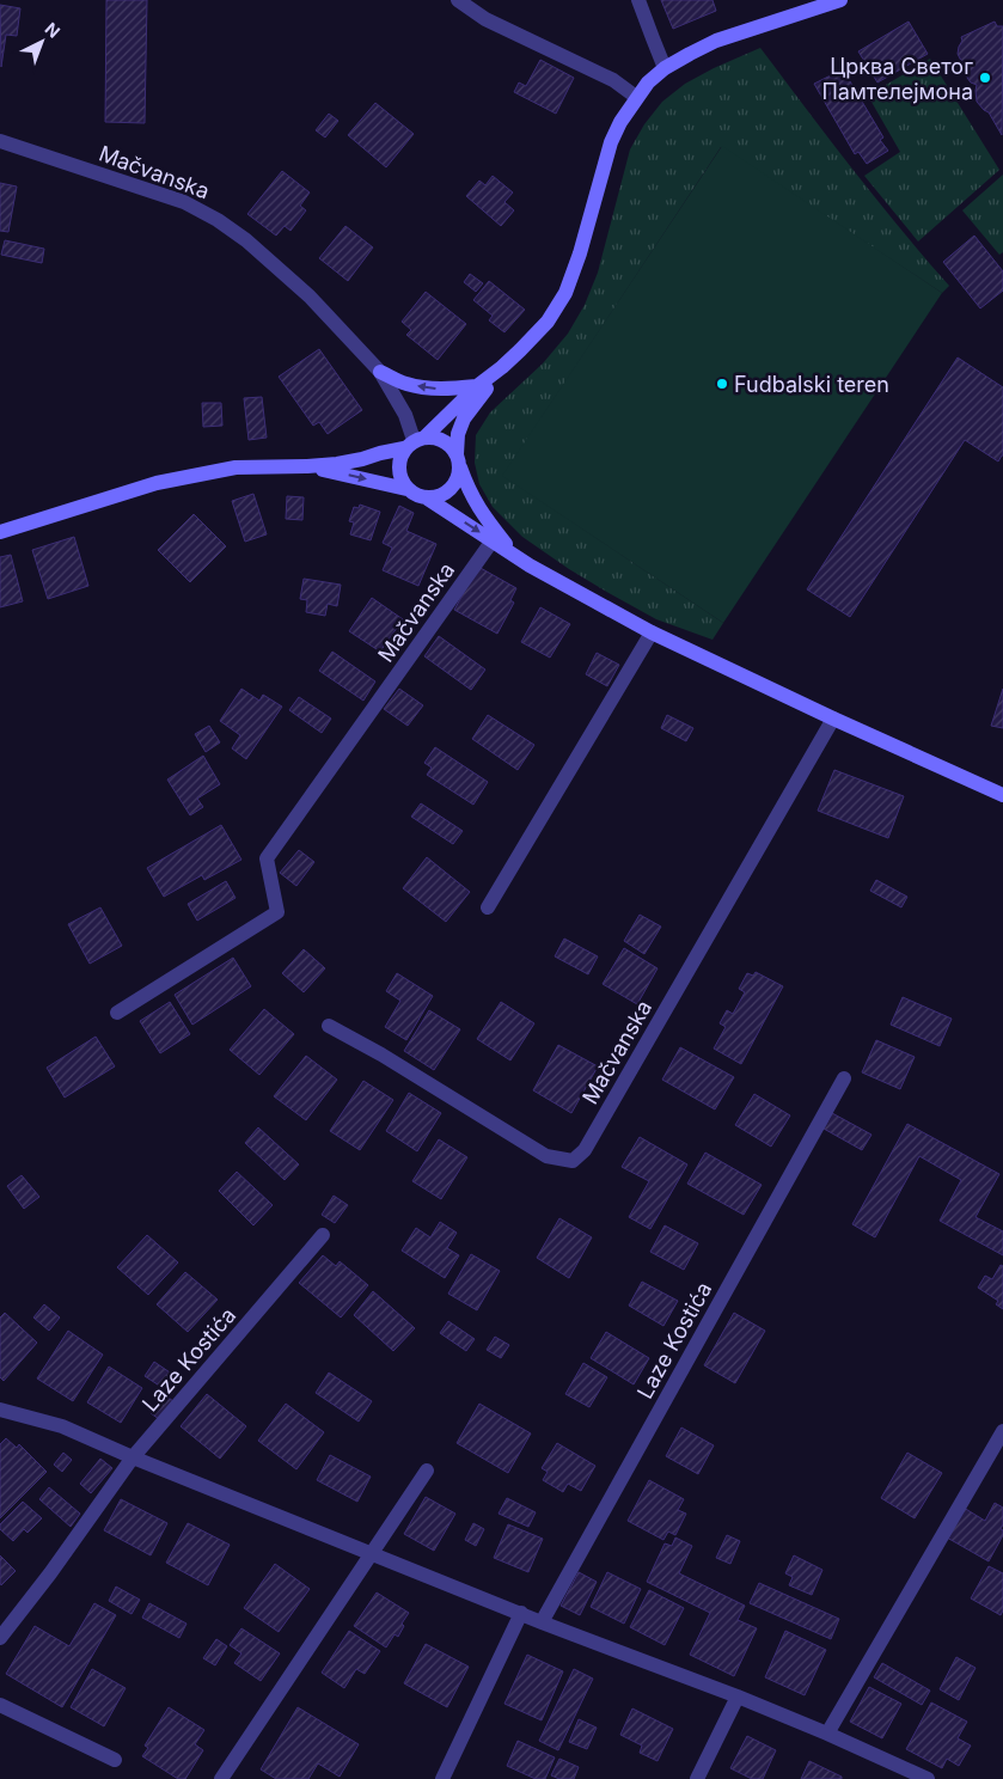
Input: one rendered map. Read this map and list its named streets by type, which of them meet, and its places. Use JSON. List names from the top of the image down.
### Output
{
  "streets": {
    "street": ["Mačvanska", "Laze Kostića"]
  },
  "places": ["Црква Светог Памтелејмона", "Fudbalski teren"],
  "north": "top right"
}
